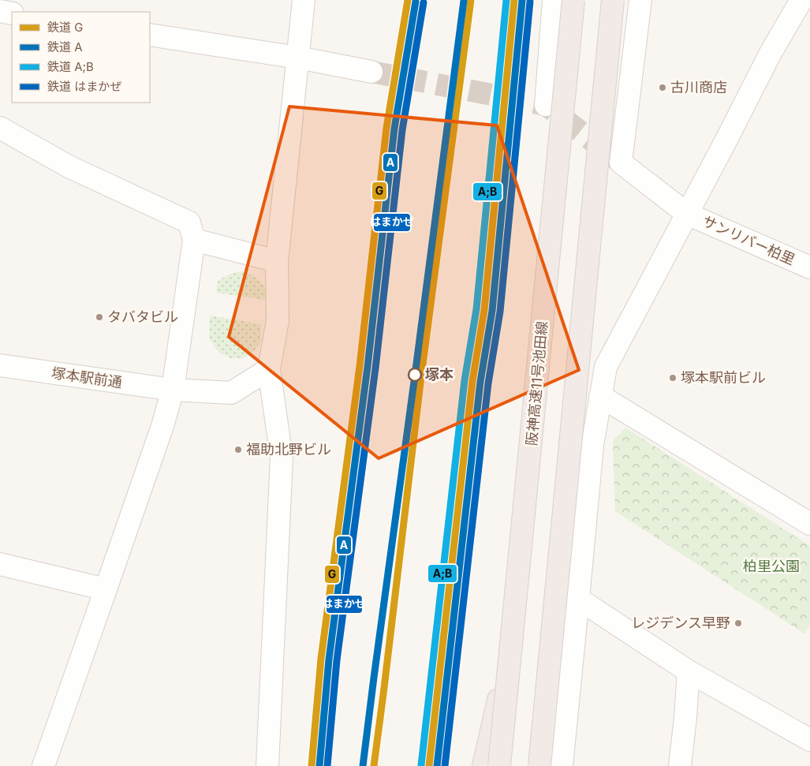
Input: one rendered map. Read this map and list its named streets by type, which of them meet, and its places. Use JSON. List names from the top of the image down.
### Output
{
  "streets": {
    "highway": ["阪神高速11号池田線"],
    "street": ["サンリバー柏里", "塚本駅前通"]
  },
  "parks": ["柏里公園"],
  "places": [
    "古川商店",
    "タバタビル",
    "塚本",
    "塚本駅前ビル",
    "福助北野ビル",
    "レジデンス早野"
  ],
  "lines": [
    "rail line G",
    "rail line A;B",
    "rail line A",
    "rail line はまかぜ"
  ],
  "legend": [
    "鉄道 G",
    "鉄道 A",
    "鉄道 A;B",
    "鉄道 はまかぜ"
  ]
}
